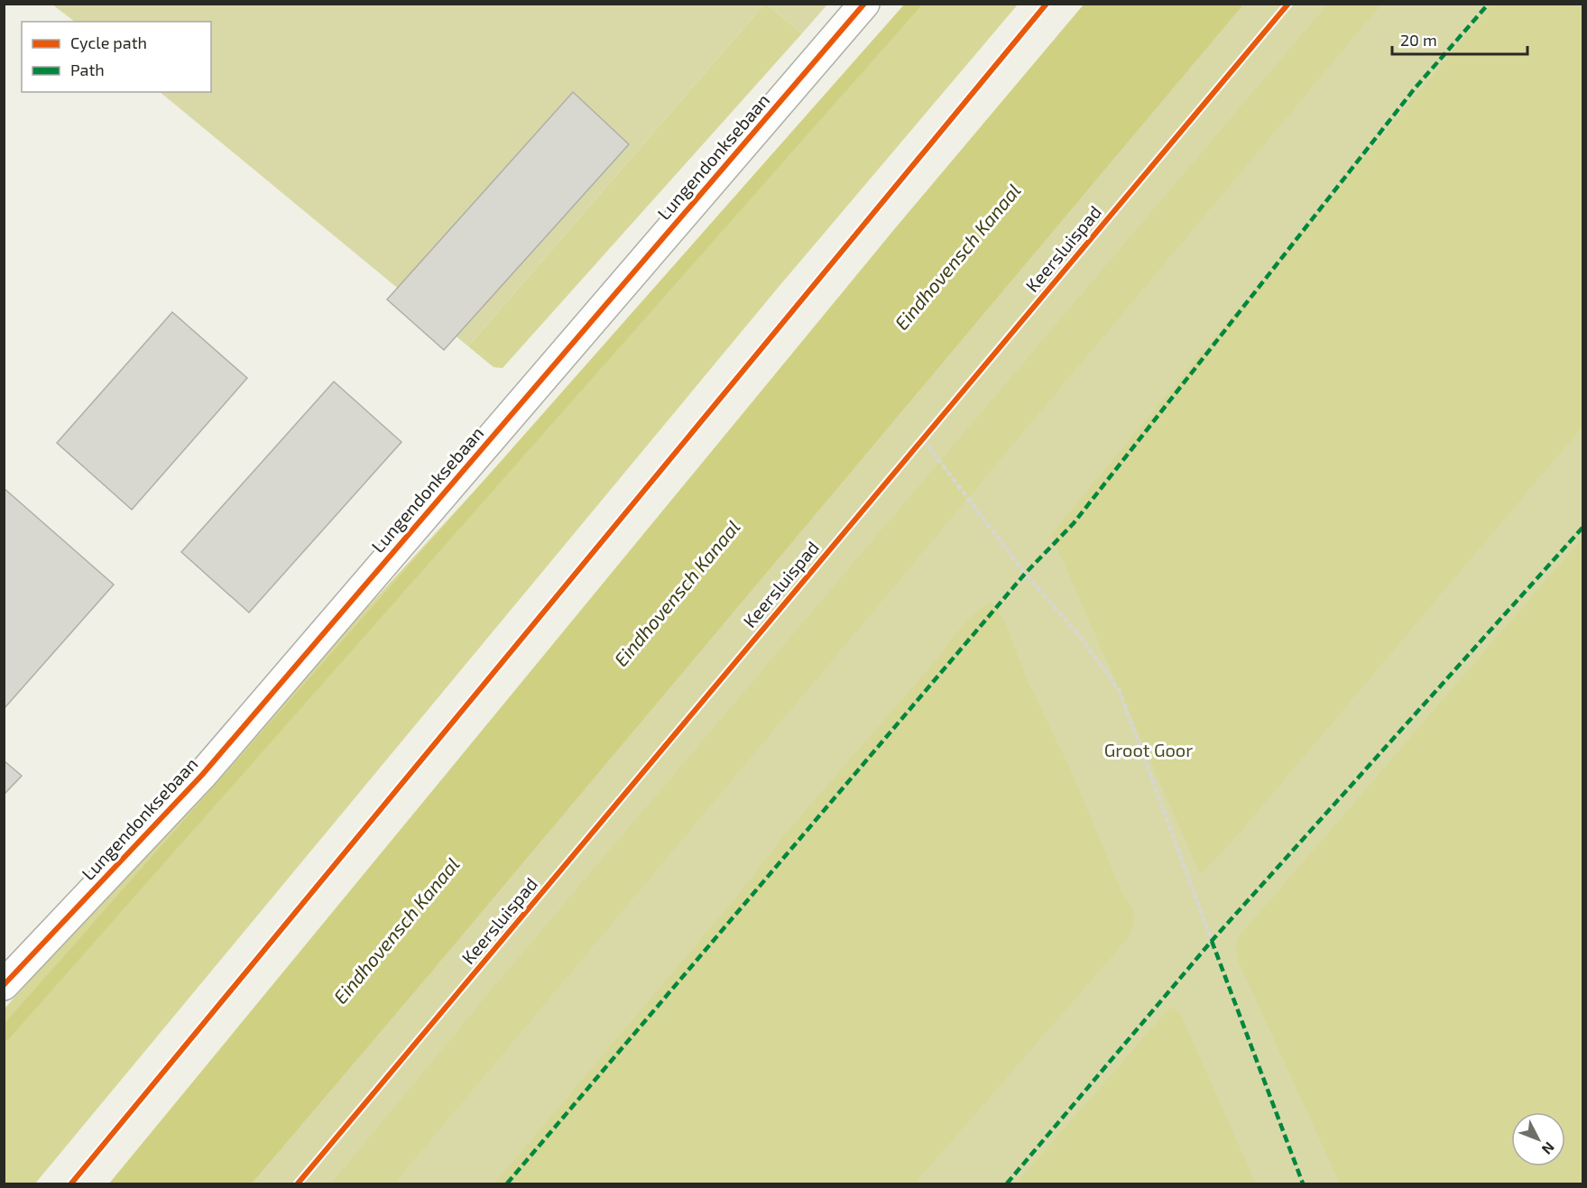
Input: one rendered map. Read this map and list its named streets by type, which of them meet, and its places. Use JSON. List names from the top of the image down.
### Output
{
  "streets": {
    "street": ["Lungendonksebaan"],
    "cycle path": ["Keersluispad"]
  },
  "water": ["Eindhovensch Kanaal"],
  "parks": ["Groot Goor"],
  "legend": ["Cycle path", "Path"],
  "scale_bar": "20 m",
  "north": "bottom right"
}
